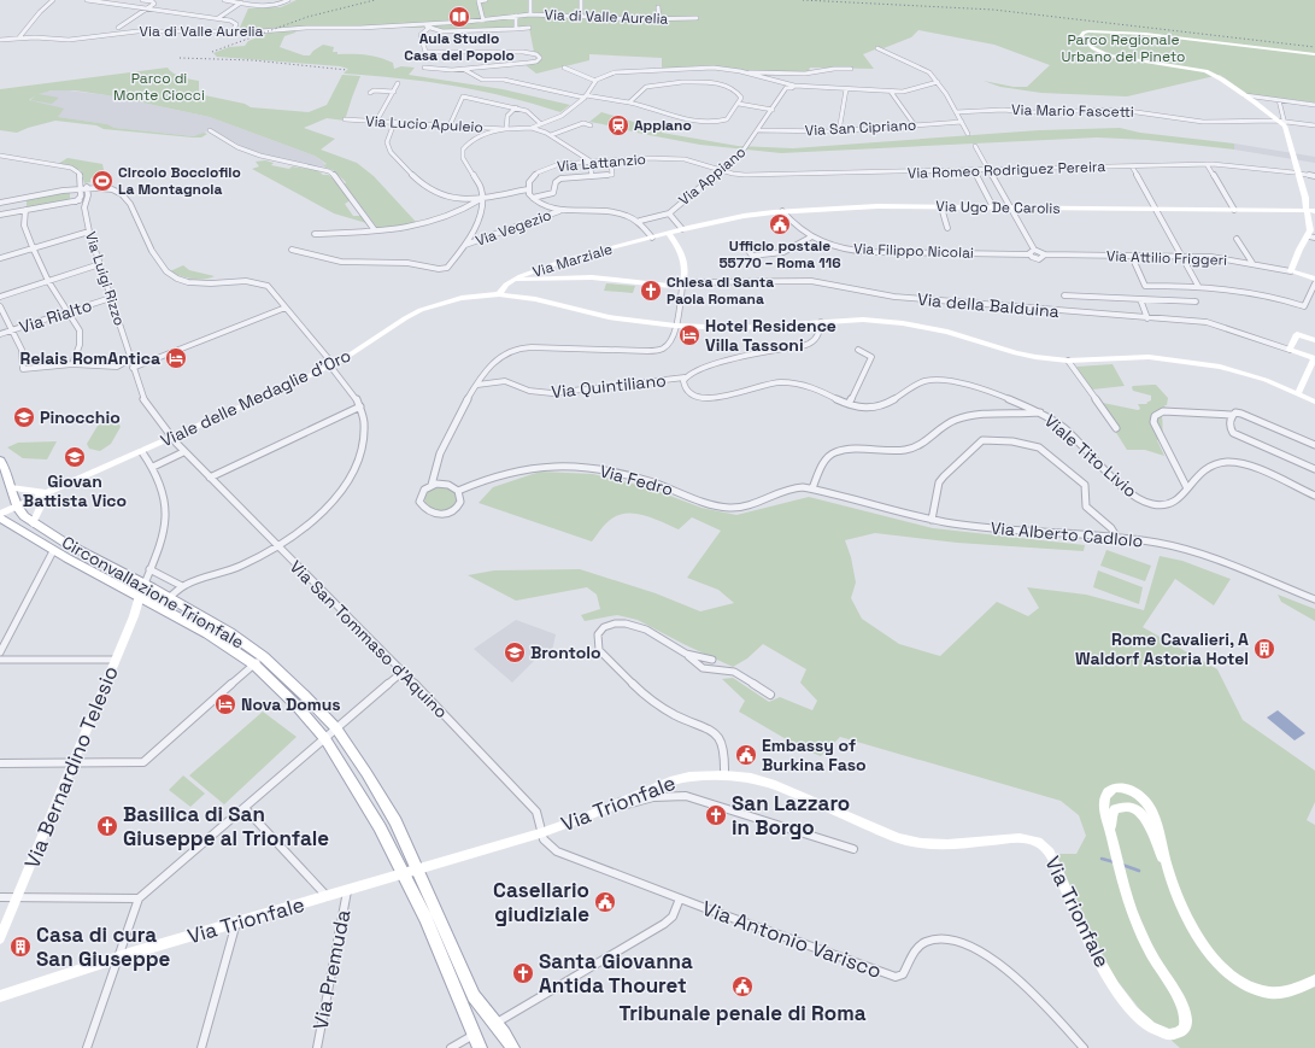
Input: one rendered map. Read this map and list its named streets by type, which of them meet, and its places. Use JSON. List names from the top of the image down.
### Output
{
  "streets": {
    "main road": ["Circonvallazione Trionfale"],
    "street": [
      "Via di Valle Aurelia",
      "Via Mario Fascetti",
      "Via Lucio Apuleio",
      "Via San Cipriano",
      "Via Lattanzio",
      "Via Romeo Rodriguez Pereira",
      "Via Appiano",
      "Via Ugo De Carolis",
      "Via Vegezio",
      "Via Filippo Nicolai",
      "Via Attilio Friggeri",
      "Via Marziale",
      "Via Luigi Rizzo",
      "Via della Balduina",
      "Via Rialto",
      "Via Quintiliano",
      "Viale delle Medaglie d'Oro",
      "Viale Tito Livio",
      "Via Fedro",
      "Via Alberto Cadlolo",
      "Via San Tommaso d'Aquino",
      "Via Bernardino Telesio",
      "Via Trionfale",
      "Via Antonio Varisco",
      "Via Premuda"
    ]
  },
  "crossings": [
    ["Via San Cipriano", "Via Appiano"],
    ["Via Lattanzio", "Via Romeo Rodriguez Pereira"],
    ["Via Lattanzio", "Via Appiano"],
    ["Via Romeo Rodriguez Pereira", "Via Appiano"],
    ["Via Ugo De Carolis", "Via Filippo Nicolai"],
    ["Via Ugo De Carolis", "Via Marziale"],
    ["Via Filippo Nicolai", "Via Attilio Friggeri"],
    ["Via Marziale", "Viale delle Medaglie d'Oro"],
    ["Via Luigi Rizzo", "Via Rialto"],
    ["Via Quintiliano", "Viale Tito Livio"],
    ["Viale delle Medaglie d'Oro", "Circonvallazione Trionfale"],
    ["Viale delle Medaglie d'Oro", "Via San Tommaso d'Aquino"],
    ["Via Fedro", "Via Alberto Cadlolo"],
    ["Circonvallazione Trionfale", "Via Bernardino Telesio"],
    ["Circonvallazione Trionfale", "Via Trionfale"],
    ["Via San Tommaso d'Aquino", "Via Trionfale"],
    ["Via Trionfale", "Via Premuda"]
  ],
  "parks": ["Parco Regionale Urbano del Pineto", "Parco di Monte Ciocci"],
  "places": {
    "library": ["Aula Studio Casa del Popolo"],
    "station": ["Appiano"],
    "sports": ["Circolo Bocciofilo La Montagnola"],
    "public building": [
      "Ufficio postale 55770 – Roma 116",
      "Embassy of Burkina Faso",
      "Casellario giudiziale",
      "Tribunale penale di Roma"
    ],
    "church": [
      "Chiesa di Santa Paola Romana",
      "San Lazzaro in Borgo",
      "Basilica di San Giuseppe al Trionfale",
      "Santa Giovanna Antida Thouret"
    ],
    "hotel": ["Hotel Residence Villa Tassoni", "Relais RomAntica", "Nova Domus"],
    "school or university": ["Pinocchio", "Giovan Battista Vico", "Brontolo"],
    "building": ["Rome Cavalieri, A Waldorf Astoria Hotel", "Casa di cura San Giuseppe"]
  }
}
